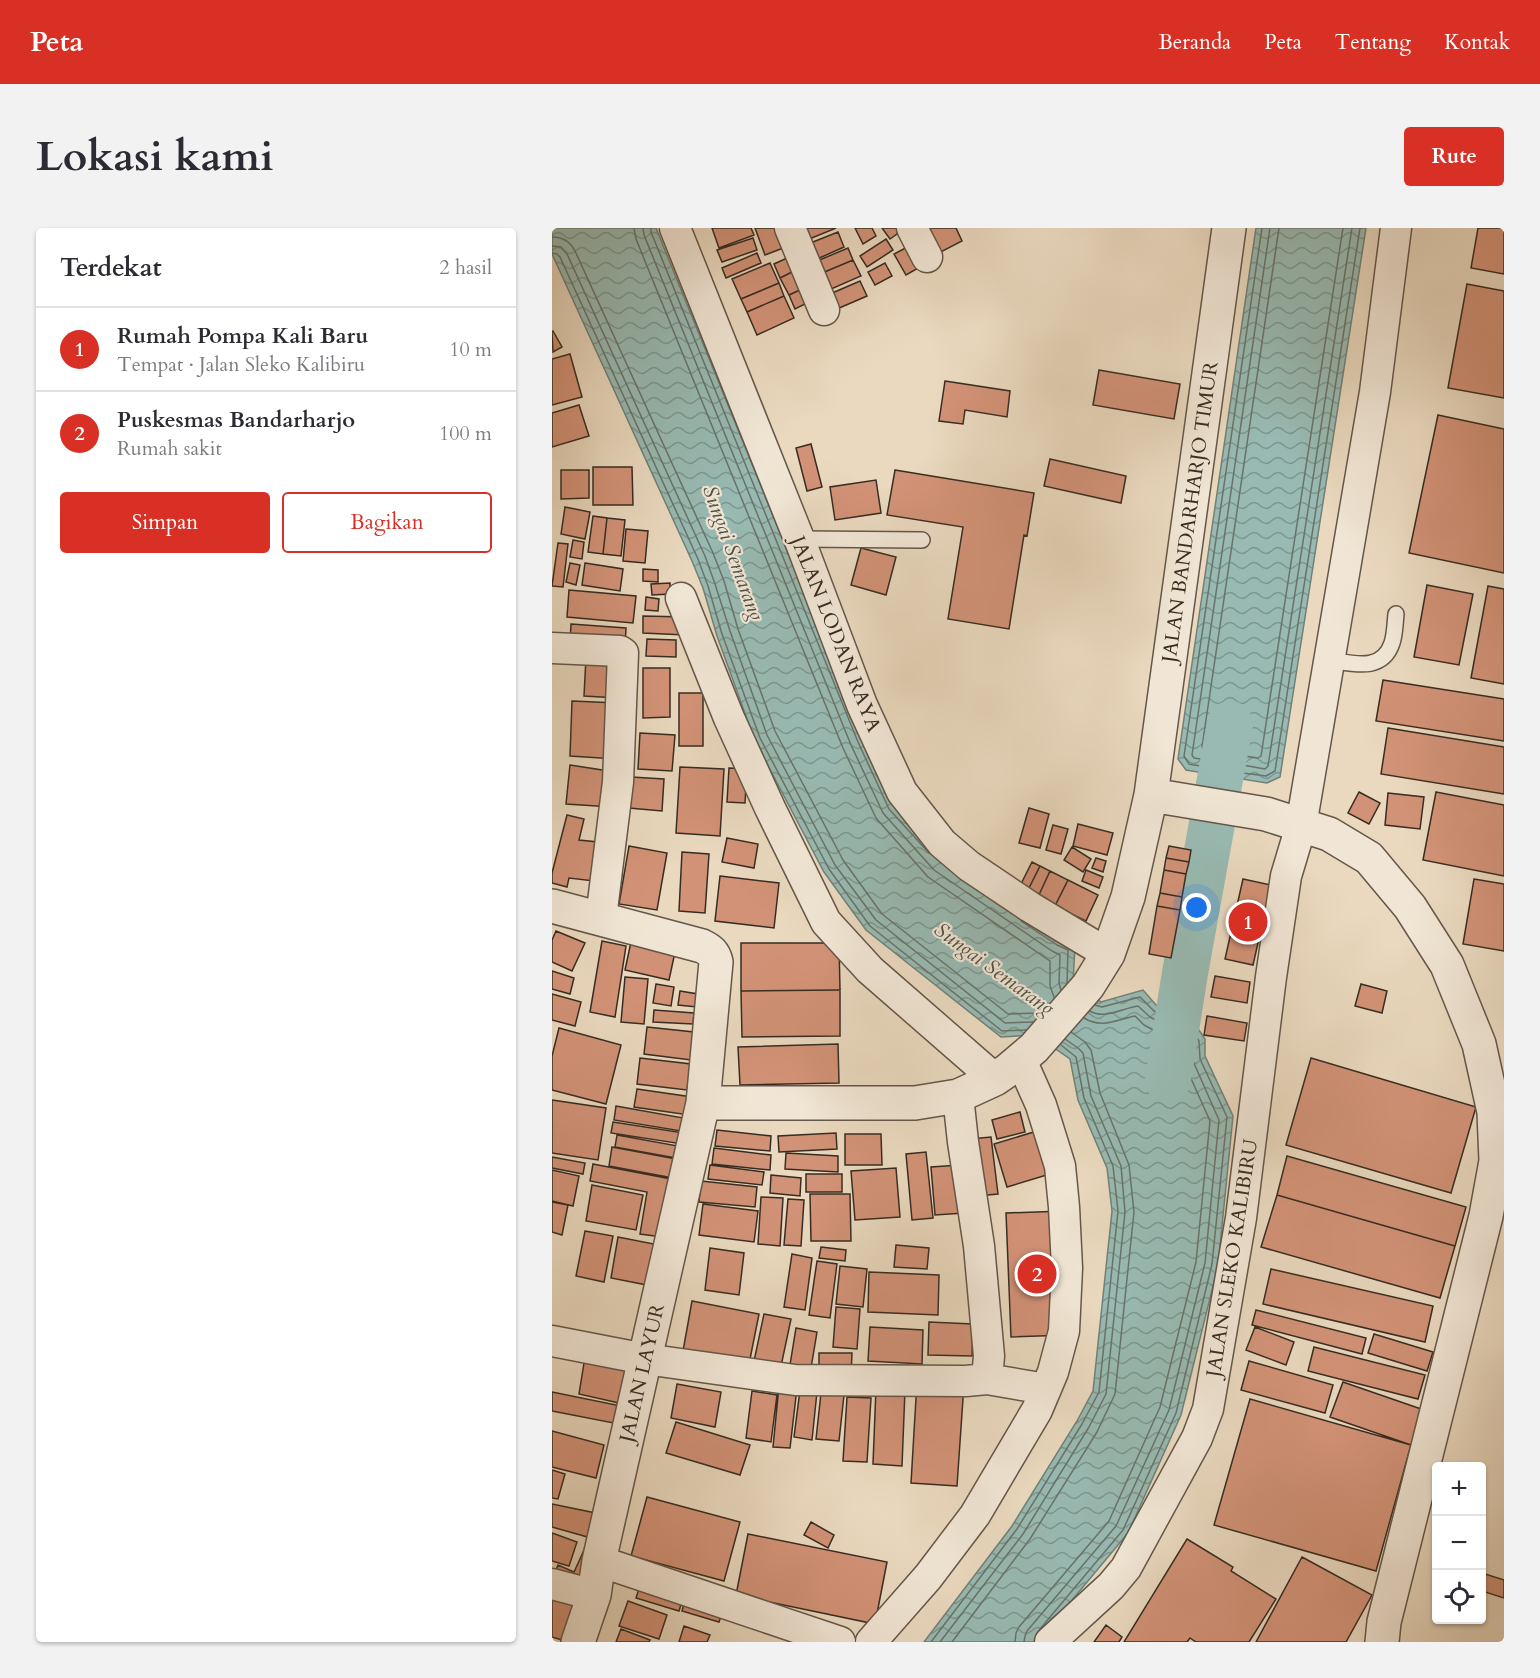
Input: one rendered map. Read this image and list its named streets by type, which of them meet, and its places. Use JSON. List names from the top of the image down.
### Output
{
  "streets": {
    "street": [
      "JALAN BANDARHARJO TIMUR",
      "JALAN LODAN RAYA",
      "JALAN SLEKO KALIBIRU",
      "JALAN LAYUR"
    ]
  },
  "crossings": [
    ["JALAN BANDARHARJO TIMUR", "JALAN LODAN RAYA"],
    ["JALAN BANDARHARJO TIMUR", "JALAN LAYUR"]
  ],
  "water": ["Sungai Semarang"],
  "page": {
    "header": "Peta",
    "nav": [
      "Beranda",
      "Peta",
      "Tentang",
      "Kontak"
    ],
    "buttons": [
      "Rute",
      ["Simpan", "Bagikan"]
    ],
    "title": "Lokasi kami",
    "heading": ["Terdekat", "2 hasil"],
    "list": [
      {
        "mark": "1",
        "name": "Rumah Pompa Kali Baru",
        "note": "Tempat · Jalan Sleko Kalibiru",
        "value": "10 m"
      },
      {
        "mark": "2",
        "name": "Puskesmas Bandarharjo",
        "note": "Rumah sakit",
        "value": "100 m"
      }
    ],
    "pins": ["1", "2"],
    "map_buttons": ["+", "−"]
  }
}
